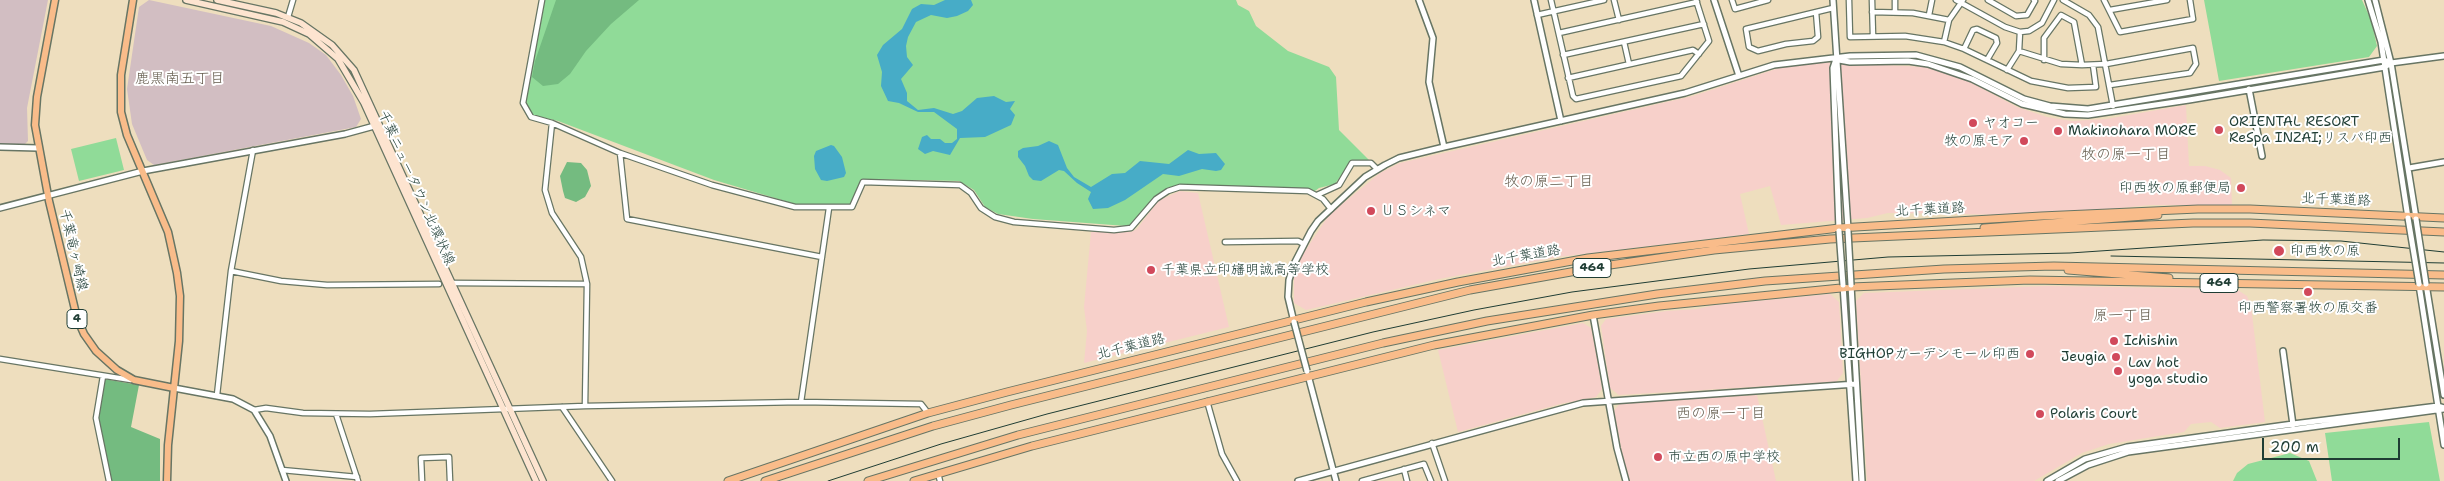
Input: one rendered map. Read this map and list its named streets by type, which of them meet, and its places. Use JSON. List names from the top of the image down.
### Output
{
  "streets": {
    "highway": ["北千葉道路", "464"],
    "main road": ["千葉ニュータウン北環状線", "千葉竜ヶ崎線", "4"]
  },
  "districts": [
    "鹿黒南五丁目",
    "牧の原一丁目",
    "牧の原二丁目",
    "原一丁目",
    "西の原一丁目"
  ],
  "places": [
    "ヤオコー",
    "ORIENTAL RESORT ReSpa INZAI;リスパ印西",
    "Makinohara MORE",
    "牧の原モア",
    "印西牧の原郵便局",
    "ＵＳシネマ",
    "印西牧の原",
    "千葉県立印旛明誠高等学校",
    "印西警察署牧の原交番",
    "Ichishin",
    "BIGHOPガーデンモール印西",
    "Jeugia",
    "Lav hot yoga studio",
    "Polaris Court",
    "市立西の原中学校"
  ],
  "scale_bar": "200 m"
}
